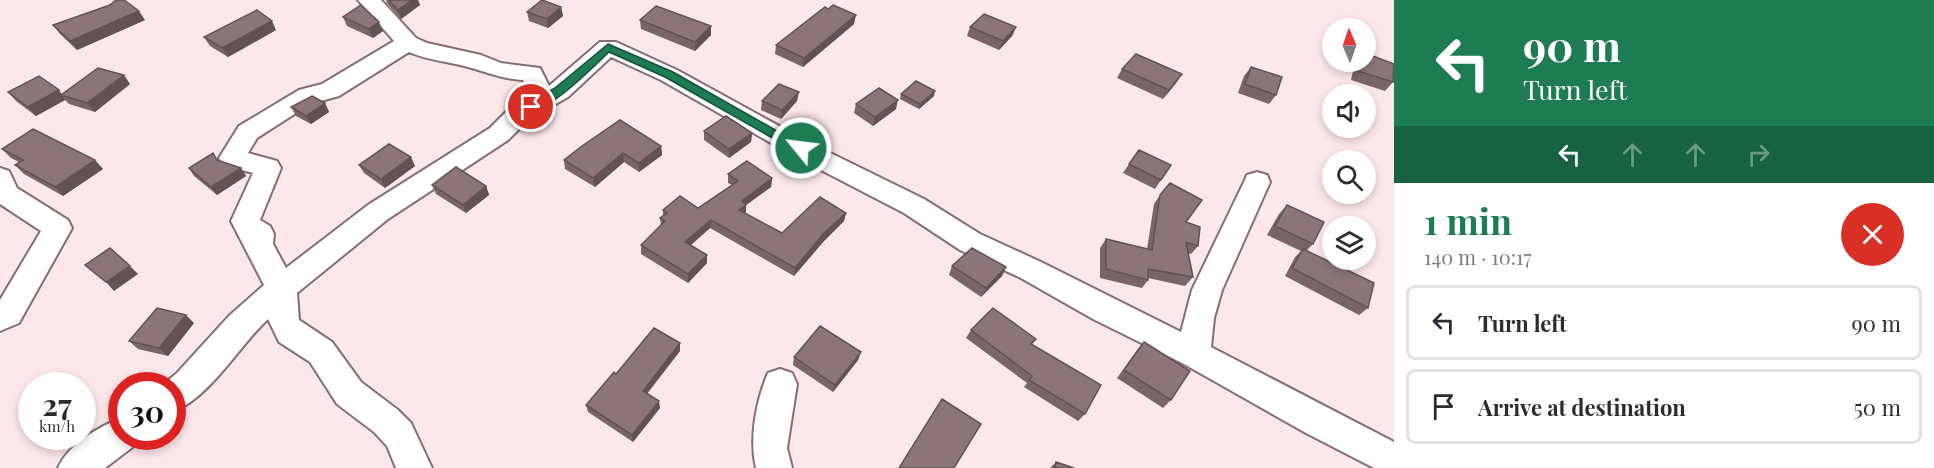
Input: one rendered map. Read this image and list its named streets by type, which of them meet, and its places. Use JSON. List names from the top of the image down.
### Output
{
  "north": "top",
  "page": {
    "turn": ["90 m", "Turn left"],
    "heading": ["1 min", "140 m · 10:17"],
    "list": [
      {
        "name": "Turn left",
        "value": "90 m"
      },
      {
        "name": "Arrive at destination",
        "value": "50 m"
      }
    ],
    "speed": "27 km/h",
    "limit": "30"
  }
}
